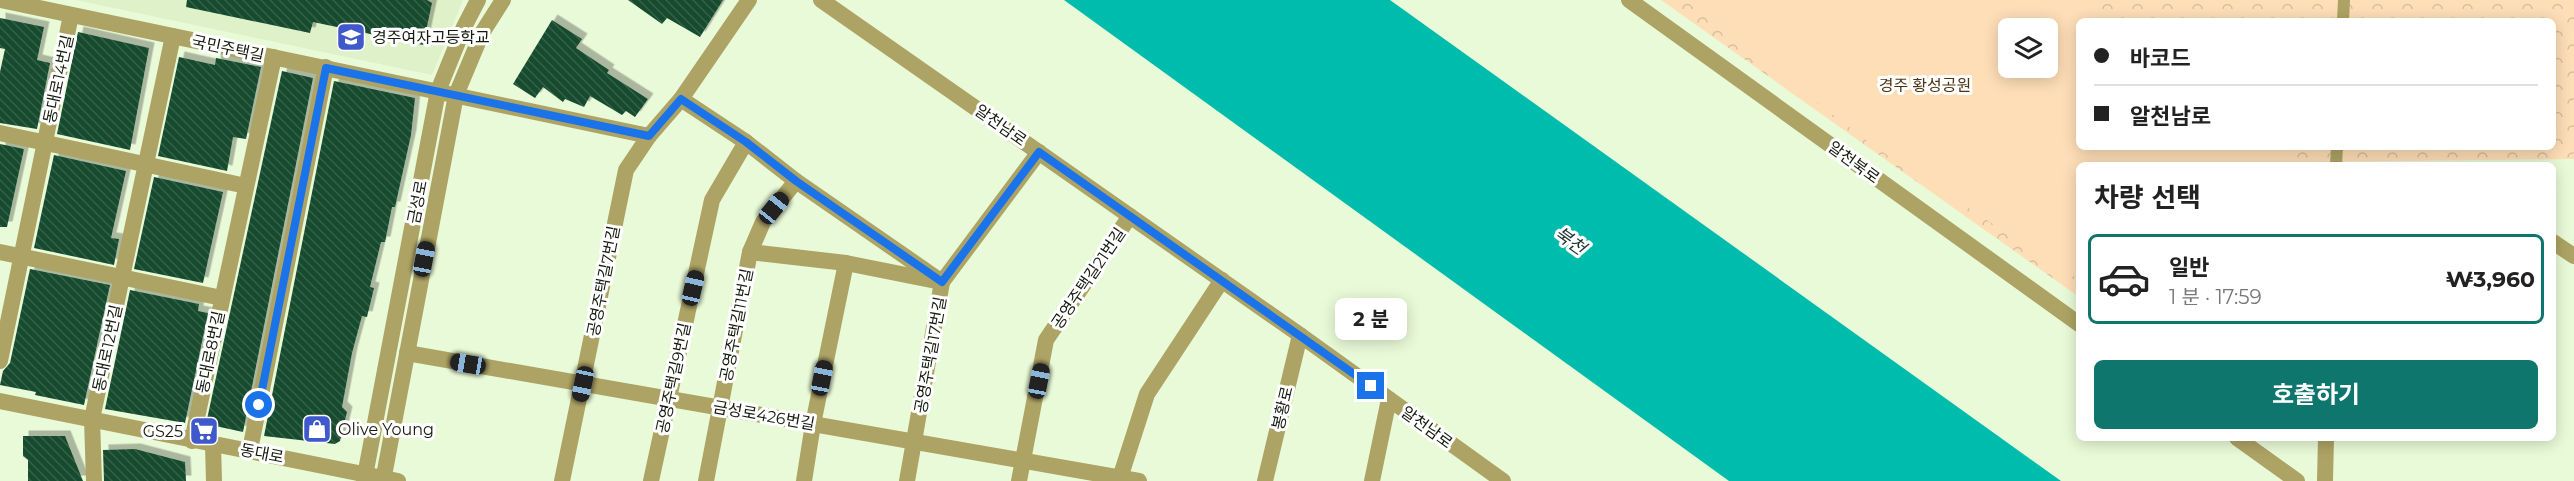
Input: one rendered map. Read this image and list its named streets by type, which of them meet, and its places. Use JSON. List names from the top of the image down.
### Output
{
  "streets": {
    "street": [
      "국민주택길",
      "동대로14번길",
      "알천남로",
      "알천북로",
      "금성로",
      "공영주택길21번길",
      "공영주택길7번길",
      "공영주택길11번길",
      "동대로12번길",
      "동대로8번길",
      "공영주택길17번길",
      "공영주택길9번길",
      "봉황로",
      "금성로426번길",
      "동대로"
    ]
  },
  "crossings": [
    ["국민주택길", "동대로14번길"],
    ["국민주택길", "금성로"],
    ["국민주택길", "동대로12번길"],
    ["국민주택길", "동대로8번길"],
    ["알천남로", "공영주택길21번길"],
    ["알천남로", "공영주택길17번길"],
    ["알천남로", "봉황로"],
    ["금성로", "금성로426번길"],
    ["금성로", "동대로"],
    ["공영주택길21번길", "금성로426번길"],
    ["공영주택길7번길", "금성로426번길"],
    ["공영주택길11번길", "금성로426번길"],
    ["동대로12번길", "동대로8번길"],
    ["동대로12번길", "동대로"],
    ["동대로8번길", "동대로"],
    ["공영주택길17번길", "금성로426번길"],
    ["공영주택길9번길", "금성로426번길"]
  ],
  "water": ["북천"],
  "parks": ["경주 황성공원"],
  "places": {
    "school or university": ["경주여자고등학교"],
    "shop": ["Olive Young"],
    "supermarket": ["GS25"]
  },
  "page": {
    "banner": ["바코드", "알천남로"],
    "heading": "차량 선택",
    "list": [
      {
        "name": "일반",
        "note": "1 분 · 17:59",
        "value": "₩3,960"
      }
    ],
    "bubble": "2 분",
    "buttons": "호출하기"
  }
}
